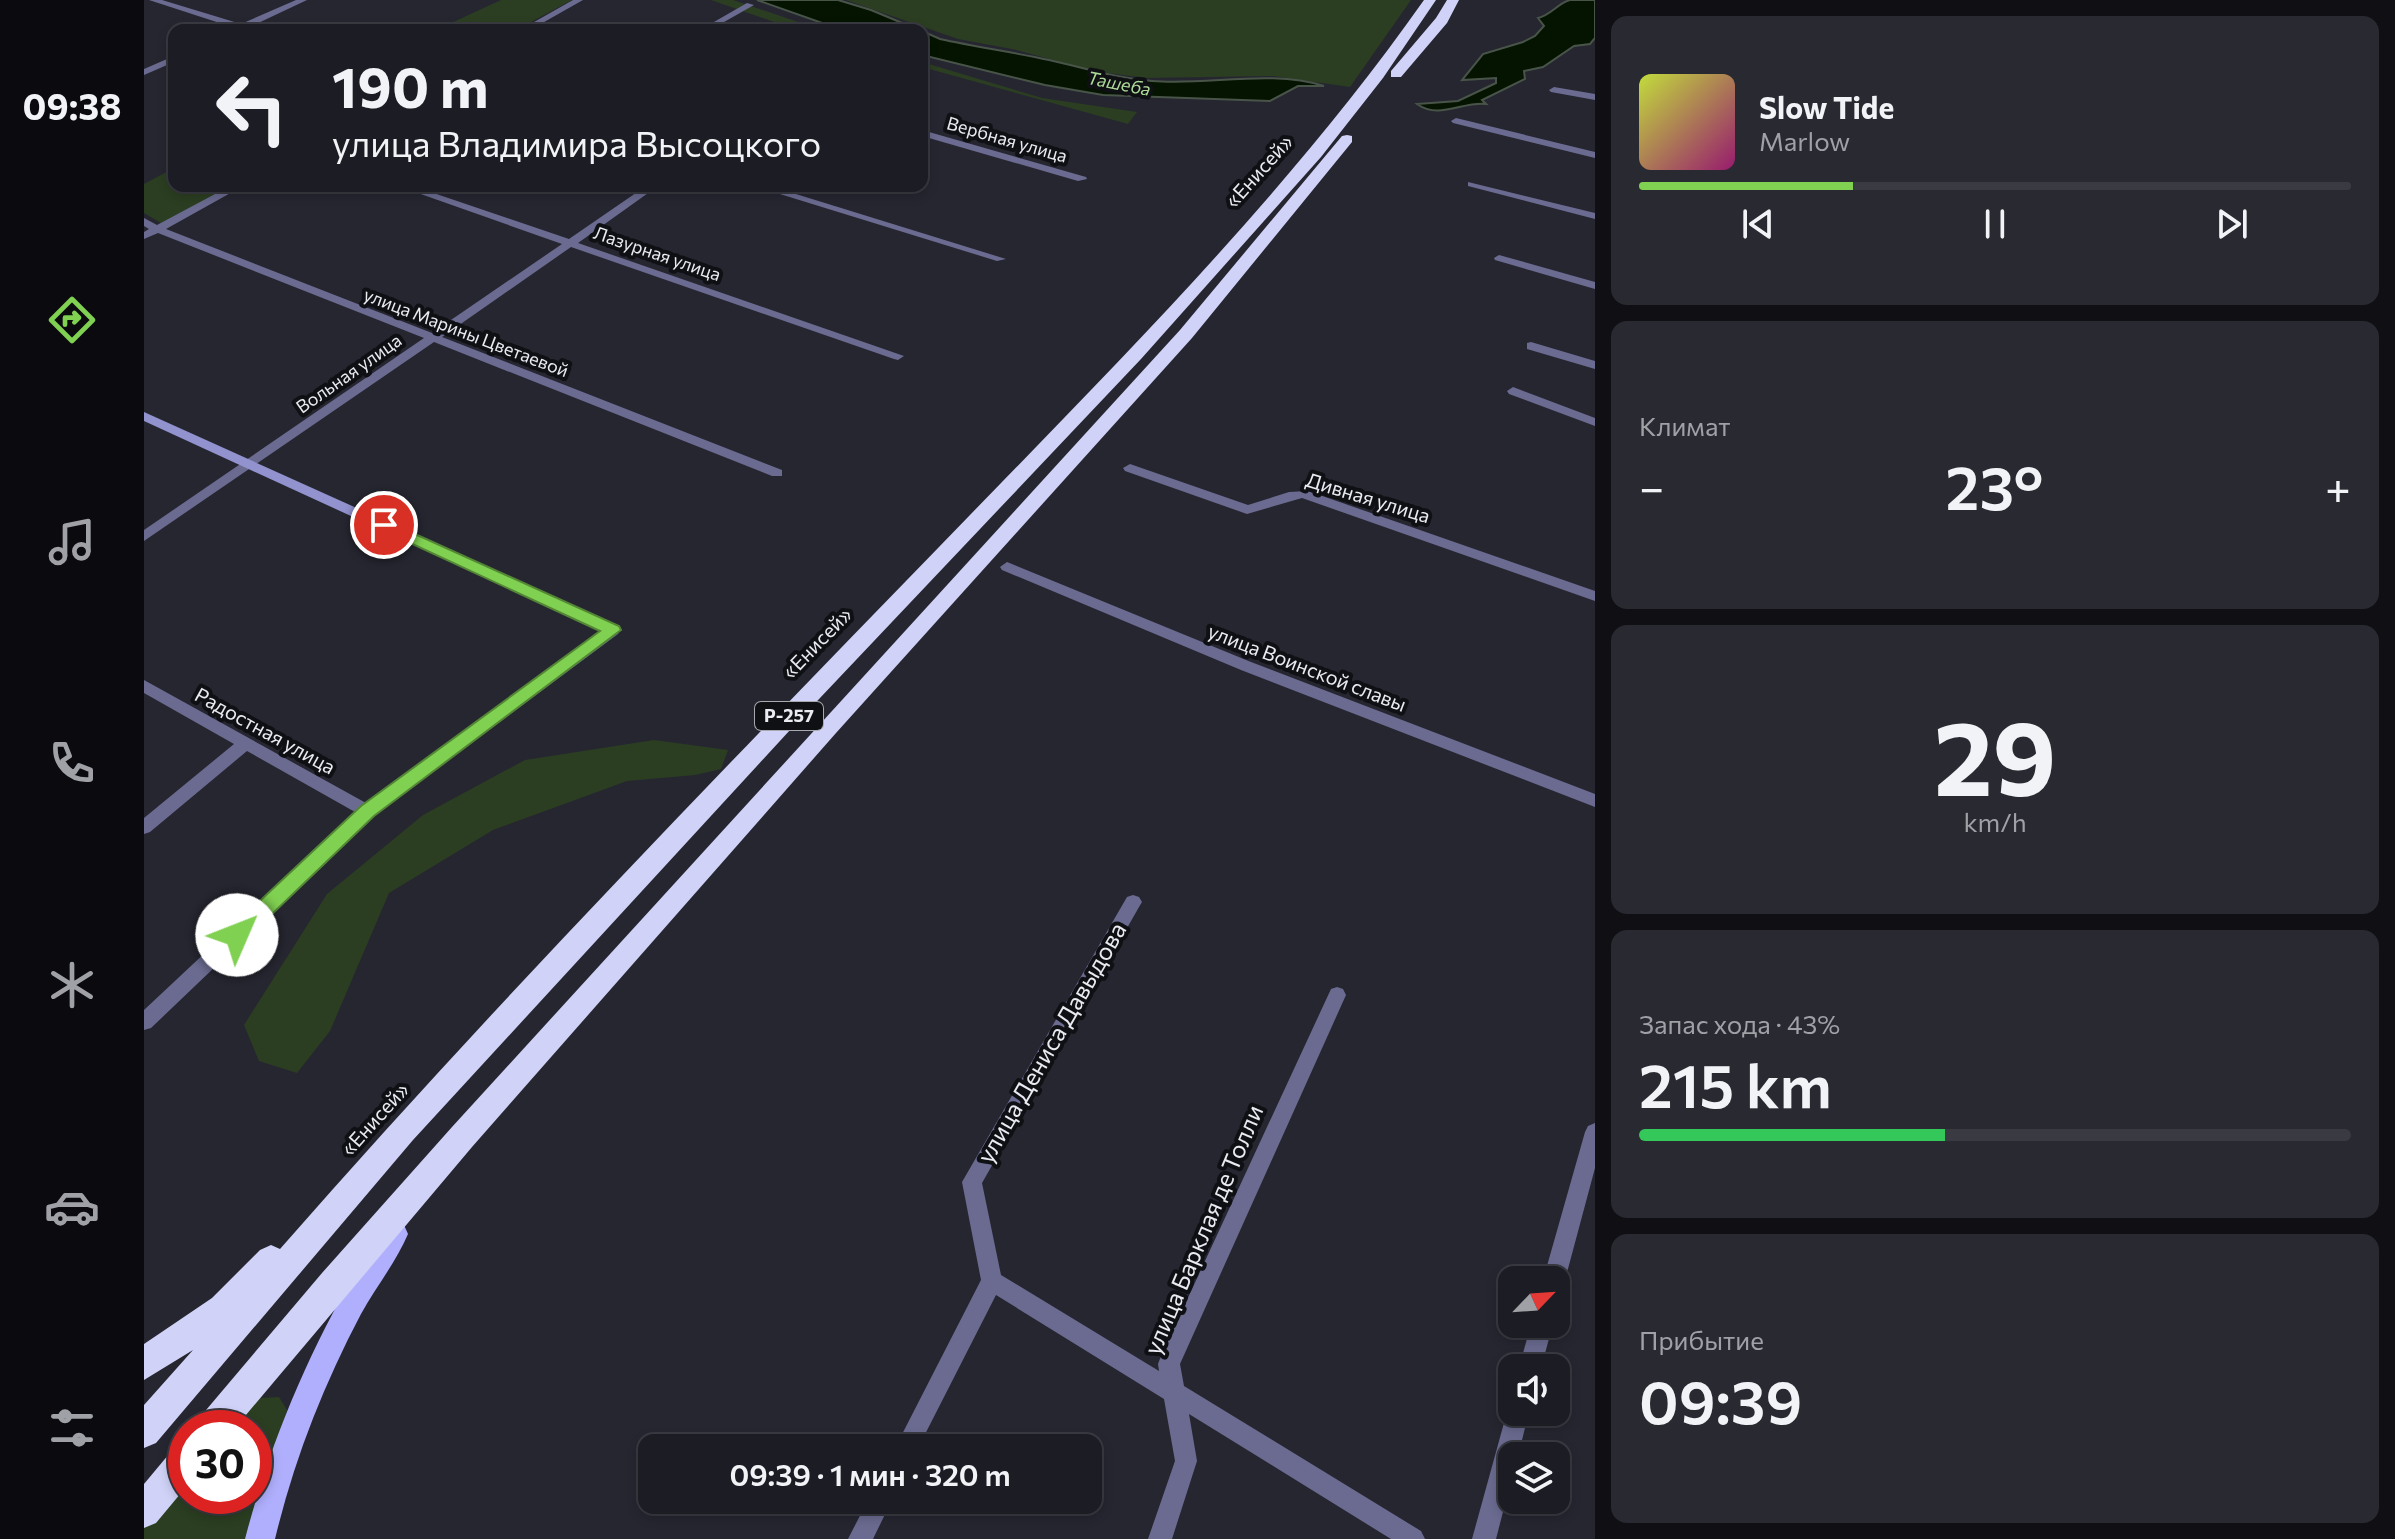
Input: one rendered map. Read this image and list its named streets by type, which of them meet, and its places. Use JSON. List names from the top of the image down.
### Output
{
  "streets": {
    "highway": ["«Енисей»", "Р-257"],
    "street": [
      "Вербная улица",
      "Лазурная улица",
      "улица Марины Цветаевой",
      "Вольная улица",
      "Дивная улица",
      "улица Воинской славы",
      "Радостная улица",
      "улица Дениса Давыдова",
      "улица Барклая де Толли"
    ]
  },
  "crossings": [
    ["Лазурная улица", "Вольная улица"],
    ["улица Марины Цветаевой", "Вольная улица"]
  ],
  "water": ["Ташеба"],
  "north": "top right",
  "page": {
    "tabs": "09:38",
    "turn": ["190 m", "улица Владимира Высоцкого"],
    "song": ["Slow Tide", "Marlow"],
    "tile": [
      "Климат",
      ["29", "km/h"],
      ["Запас хода · 43%", "215 km"],
      ["Прибытие", "09:39"]
    ],
    "heat": ["−", "23°", "+"],
    "limit": "30",
    "trip": "09:39 · 1 мин · 320 m"
  }
}
